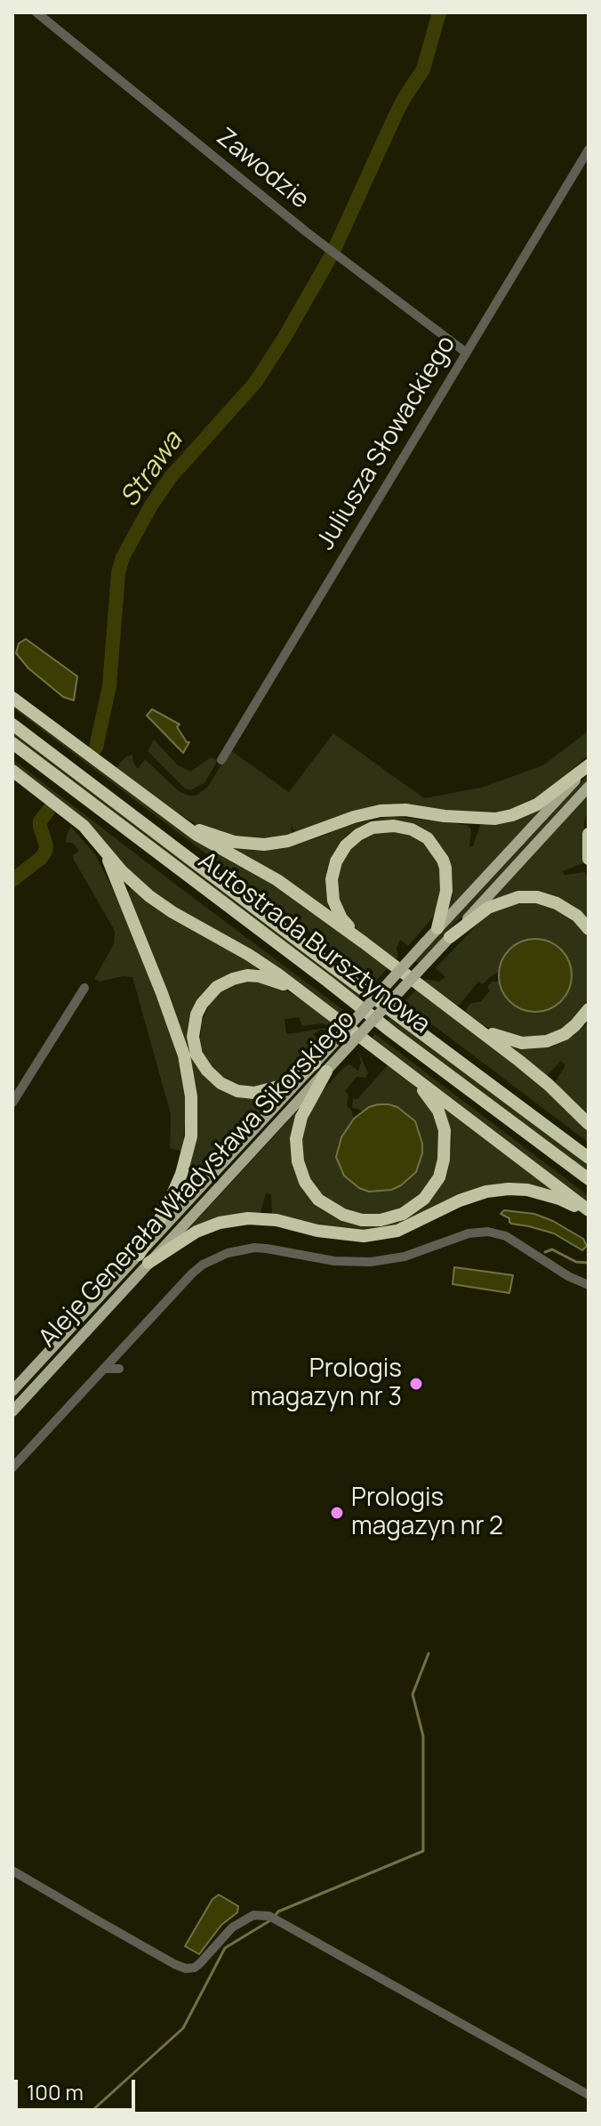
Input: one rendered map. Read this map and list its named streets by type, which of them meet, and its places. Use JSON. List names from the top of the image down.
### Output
{
  "streets": {
    "highway": ["Autostrada Bursztynowa"],
    "main road": ["Aleje Generała Władysława Sikorskiego"],
    "street": ["Zawodzie", "Juliusza Słowackiego"]
  },
  "crossings": [
    ["Zawodzie", "Juliusza Słowackiego"]
  ],
  "water": ["Strawa"],
  "places": ["Prologis magazyn nr 3", "Prologis magazyn nr 2"],
  "scale_bar": "100 m"
}
